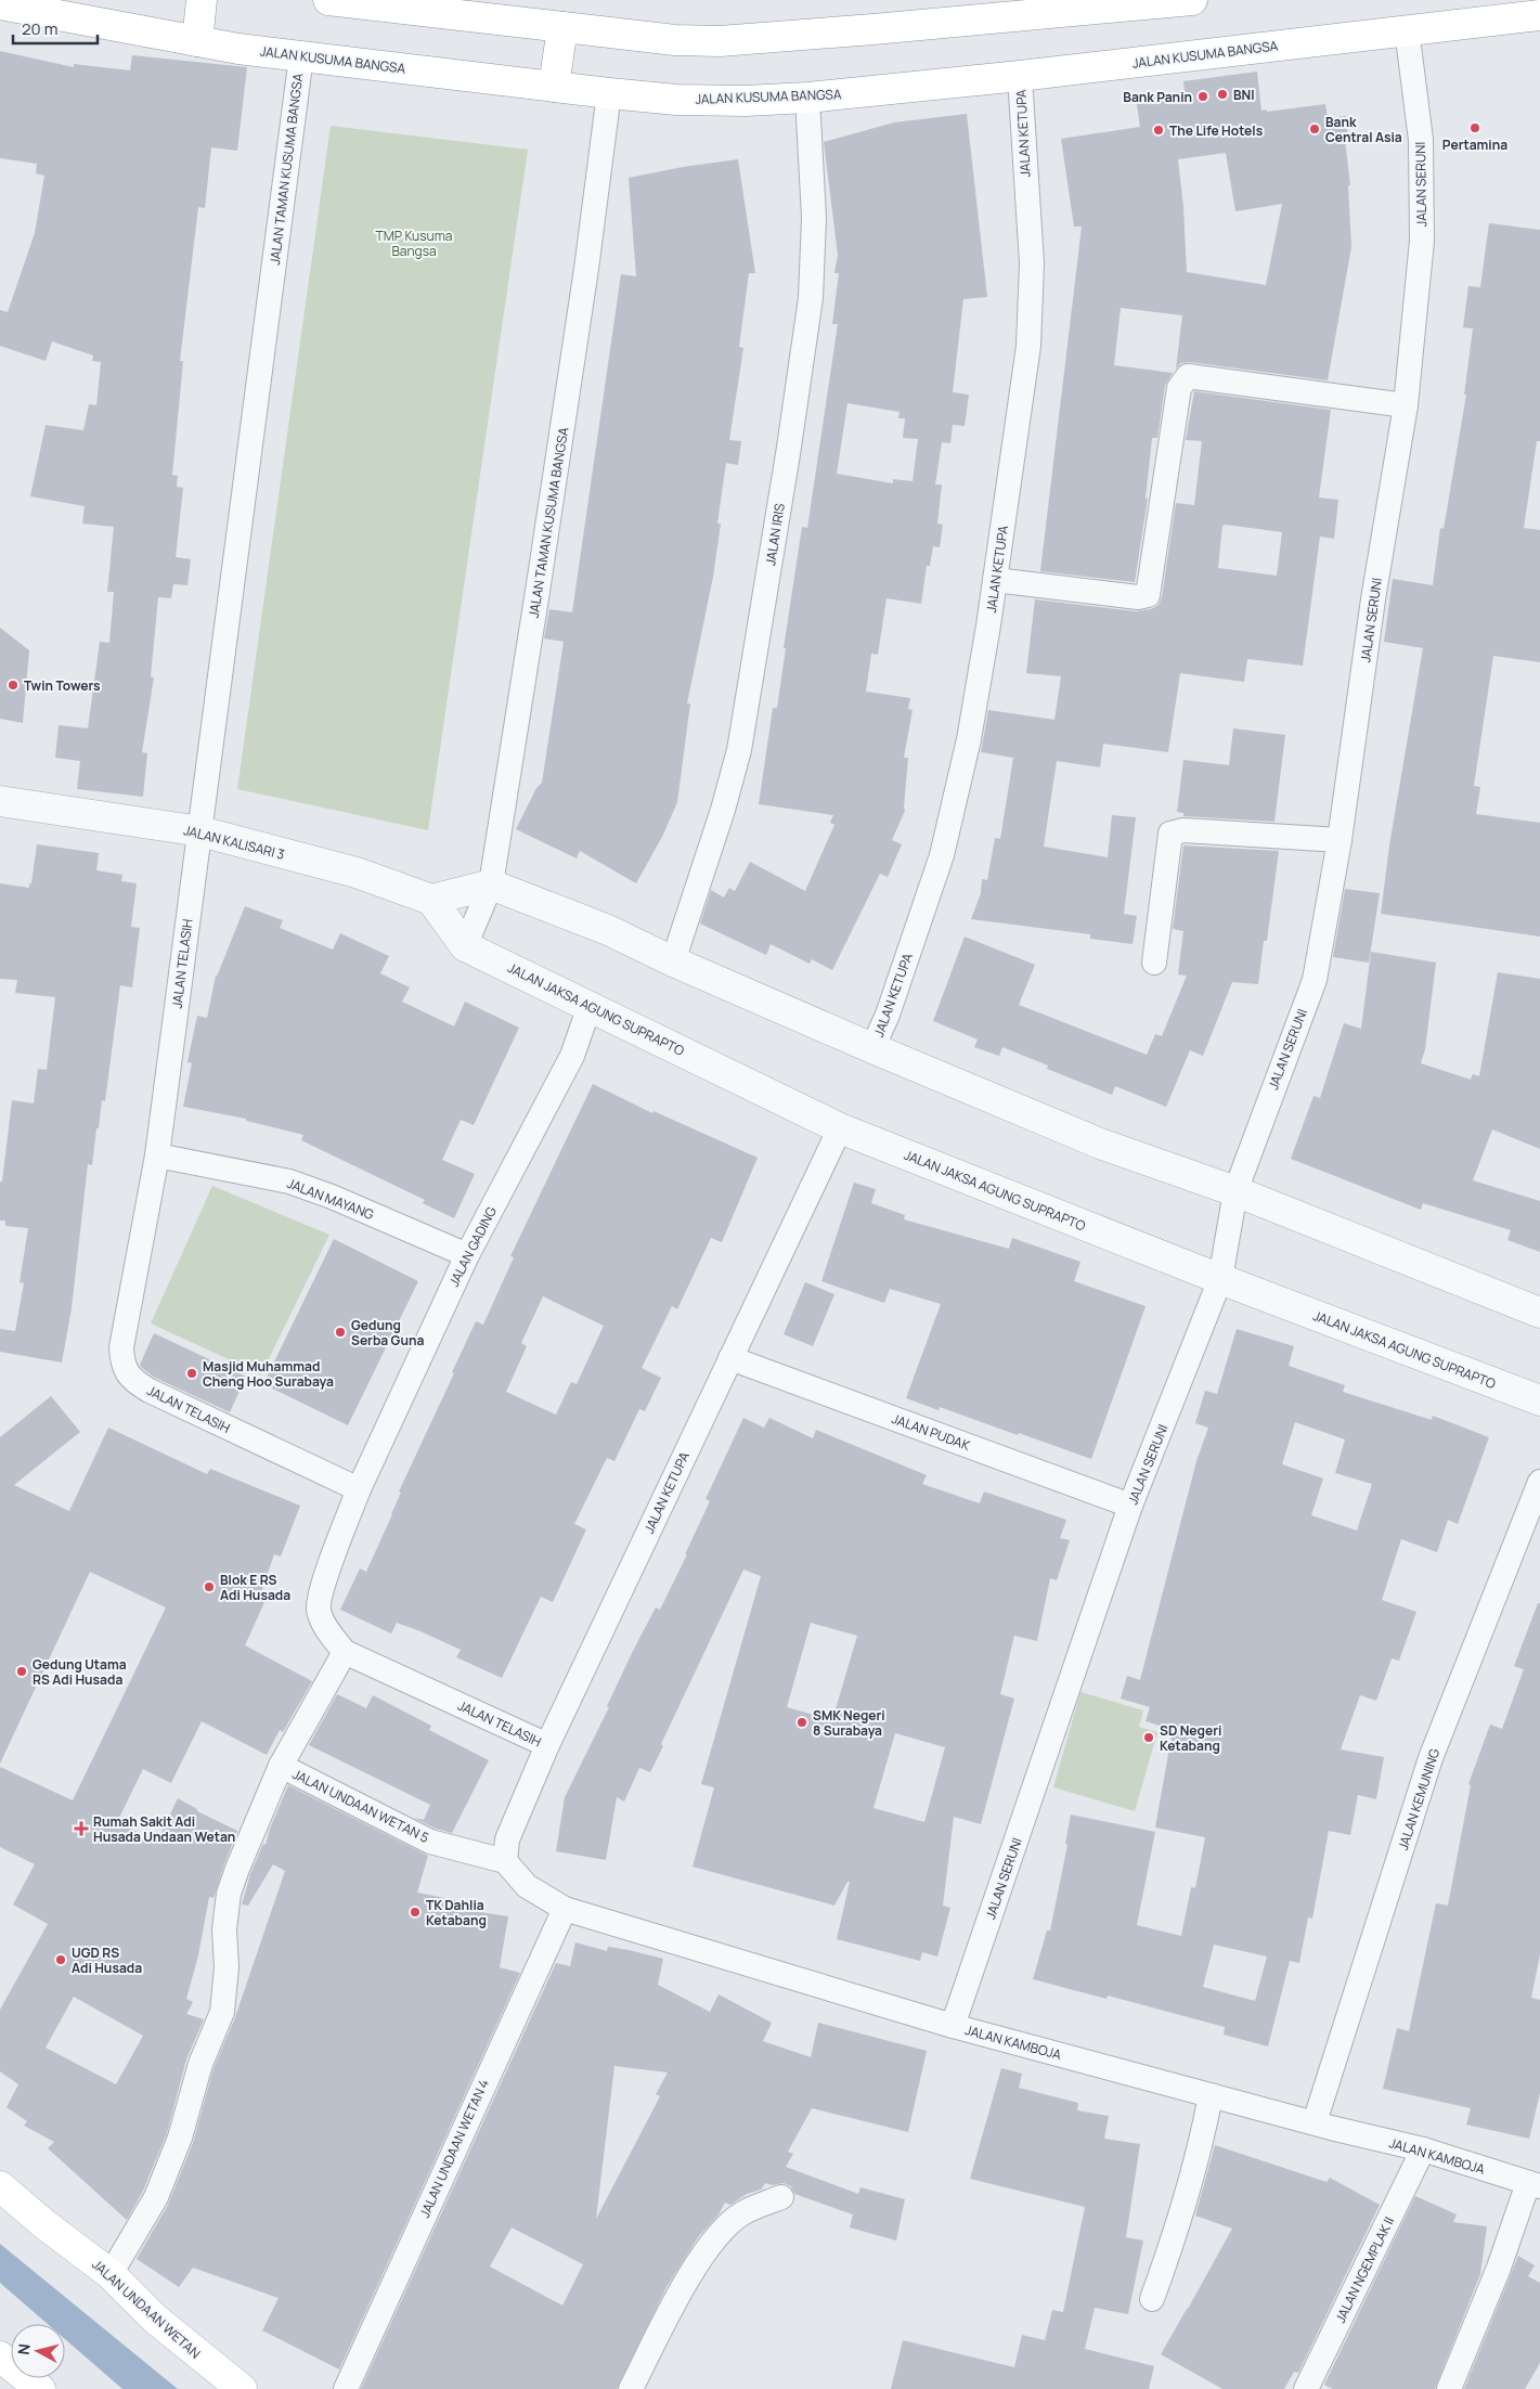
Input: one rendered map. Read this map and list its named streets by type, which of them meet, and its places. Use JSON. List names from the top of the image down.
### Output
{
  "streets": {
    "main road": ["JALAN KUSUMA BANGSA", "JALAN UNDAAN WETAN"],
    "street": [
      "JALAN KETUPA",
      "JALAN TAMAN KUSUMA BANGSA",
      "JALAN SERUNI",
      "JALAN IRIS",
      "JALAN KALISARI 3",
      "JALAN TELASIH",
      "JALAN JAKSA AGUNG SUPRAPTO",
      "JALAN MAYANG",
      "JALAN GADING",
      "JALAN PUDAK",
      "JALAN KEMUNING",
      "JALAN UNDAAN WETAN 5",
      "JALAN KAMBOJA",
      "JALAN UNDAAN WETAN 4",
      "JALAN NGEMPLAK II"
    ]
  },
  "crossings": [
    ["JALAN KUSUMA BANGSA", "JALAN KETUPA"],
    ["JALAN KUSUMA BANGSA", "JALAN TAMAN KUSUMA BANGSA"],
    ["JALAN KUSUMA BANGSA", "JALAN SERUNI"],
    ["JALAN KUSUMA BANGSA", "JALAN IRIS"],
    ["JALAN KETUPA", "JALAN TELASIH"],
    ["JALAN KETUPA", "JALAN JAKSA AGUNG SUPRAPTO"],
    ["JALAN KETUPA", "JALAN PUDAK"],
    ["JALAN KETUPA", "JALAN UNDAAN WETAN 5"],
    ["JALAN KETUPA", "JALAN KAMBOJA"],
    ["JALAN TAMAN KUSUMA BANGSA", "JALAN KALISARI 3"],
    ["JALAN TAMAN KUSUMA BANGSA", "JALAN TELASIH"],
    ["JALAN TAMAN KUSUMA BANGSA", "JALAN JAKSA AGUNG SUPRAPTO"],
    ["JALAN SERUNI", "JALAN JAKSA AGUNG SUPRAPTO"],
    ["JALAN SERUNI", "JALAN PUDAK"],
    ["JALAN SERUNI", "JALAN KAMBOJA"],
    ["JALAN KALISARI 3", "JALAN TELASIH"],
    ["JALAN TELASIH", "JALAN MAYANG"],
    ["JALAN TELASIH", "JALAN GADING"],
    ["JALAN JAKSA AGUNG SUPRAPTO", "JALAN GADING"],
    ["JALAN MAYANG", "JALAN GADING"],
    ["JALAN KEMUNING", "JALAN KAMBOJA"],
    ["JALAN UNDAAN WETAN 5", "JALAN KAMBOJA"],
    ["JALAN KAMBOJA", "JALAN UNDAAN WETAN 4"],
    ["JALAN KAMBOJA", "JALAN NGEMPLAK II"]
  ],
  "parks": ["TMP Kusuma Bangsa"],
  "places": {
    "other": [
      "BNI",
      "Bank Panin",
      "Pertamina",
      "Bank Central Asia",
      "The Life Hotels",
      "Twin Towers",
      "Gedung Serba Guna",
      "Masjid Muhammad Cheng Hoo Surabaya",
      "Blok E RS Adi Husada",
      "Gedung Utama RS Adi Husada",
      "SMK Negeri 8 Surabaya",
      "SD Negeri Ketabang",
      "TK Dahlia Ketabang",
      "UGD RS Adi Husada"
    ],
    "health": ["Rumah Sakit Adi Husada Undaan Wetan"]
  },
  "scale_bar": "20 m",
  "north": "left"
}
